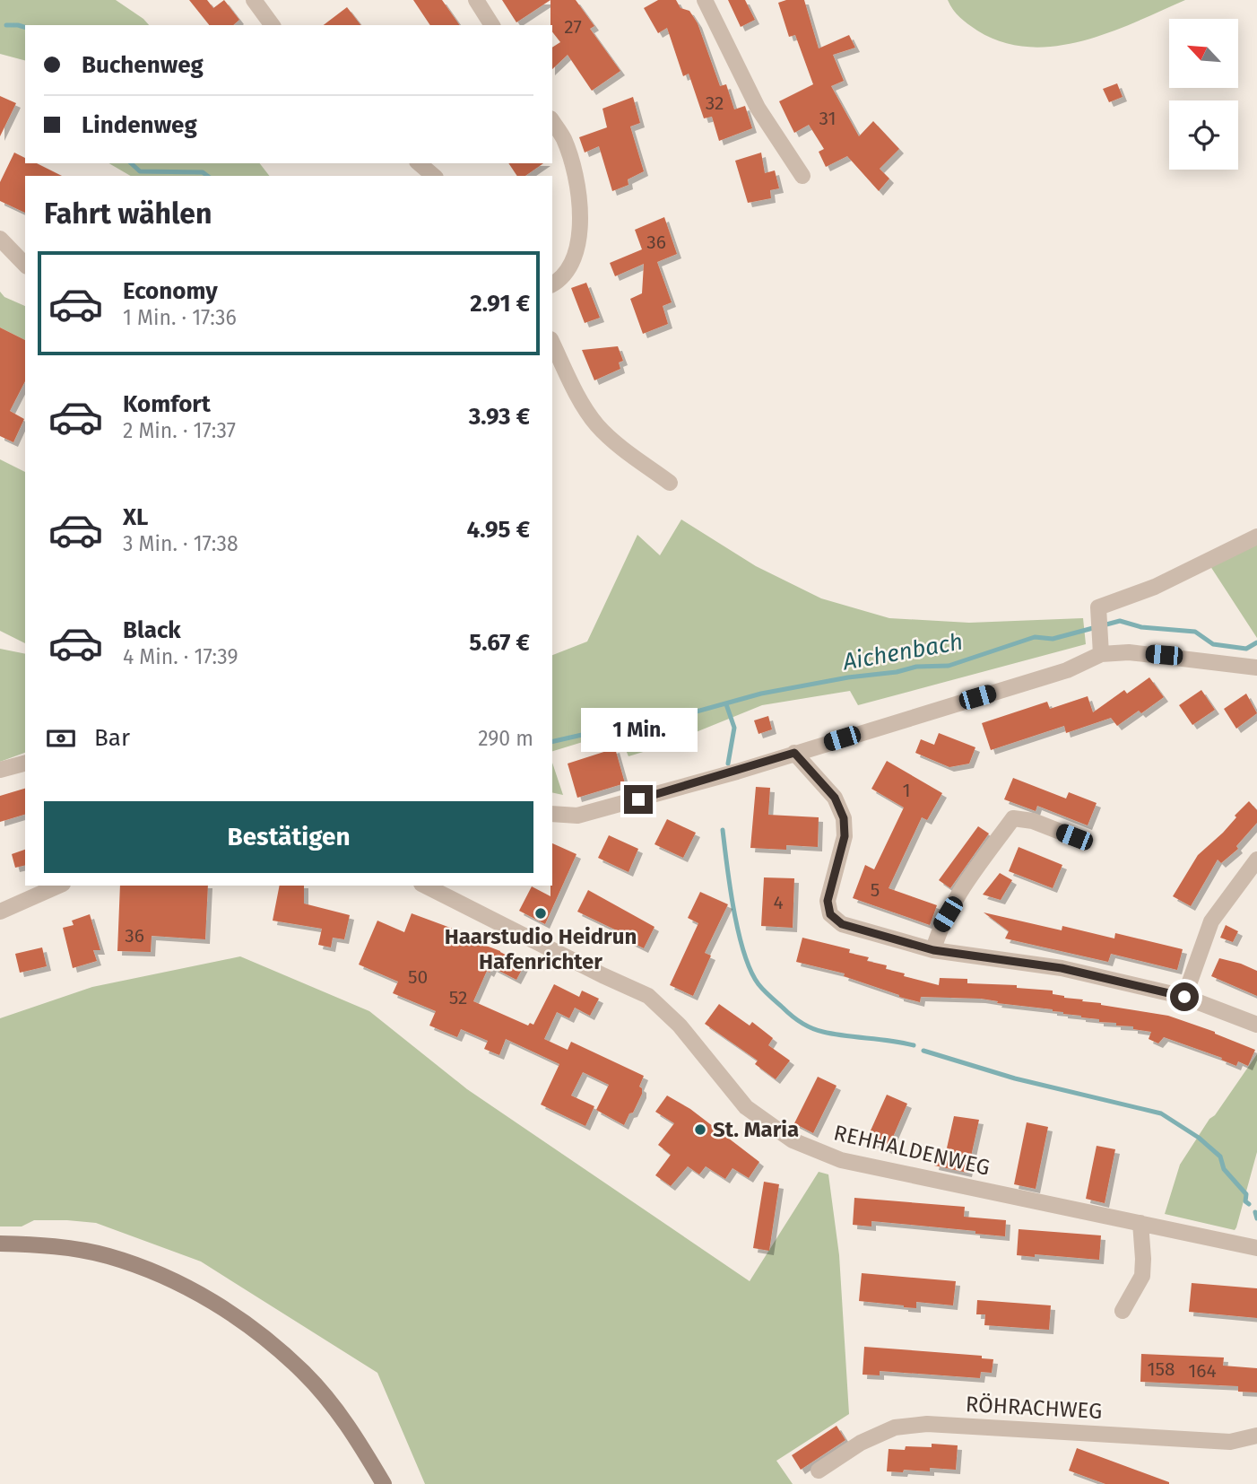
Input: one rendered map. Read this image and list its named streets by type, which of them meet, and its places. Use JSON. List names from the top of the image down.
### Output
{
  "streets": {
    "street": ["REHHALDENWEG", "RÖHRACHWEG"]
  },
  "water": ["Aichenbach"],
  "places": ["Haarstudio Heidrun Hafenrichter", "St. Maria"],
  "house_numbers": [
    "27",
    "32",
    "31",
    "36",
    "1",
    "5",
    "4",
    "36",
    "50",
    "52",
    "158",
    "164"
  ],
  "north": "top left",
  "page": {
    "banner": ["Buchenweg", "Lindenweg"],
    "heading": "Fahrt wählen",
    "list": [
      {
        "name": "Economy",
        "note": "1 Min. · 17:36",
        "value": "2.91 €"
      },
      {
        "name": "Komfort",
        "note": "2 Min. · 17:37",
        "value": "3.93 €"
      },
      {
        "name": "XL",
        "note": "3 Min. · 17:38",
        "value": "4.95 €"
      },
      {
        "name": "Black",
        "note": "4 Min. · 17:39",
        "value": "5.67 €"
      }
    ],
    "pay": ["Bar", "290 m"],
    "bubble": "1 Min.",
    "buttons": "Bestätigen"
  }
}
